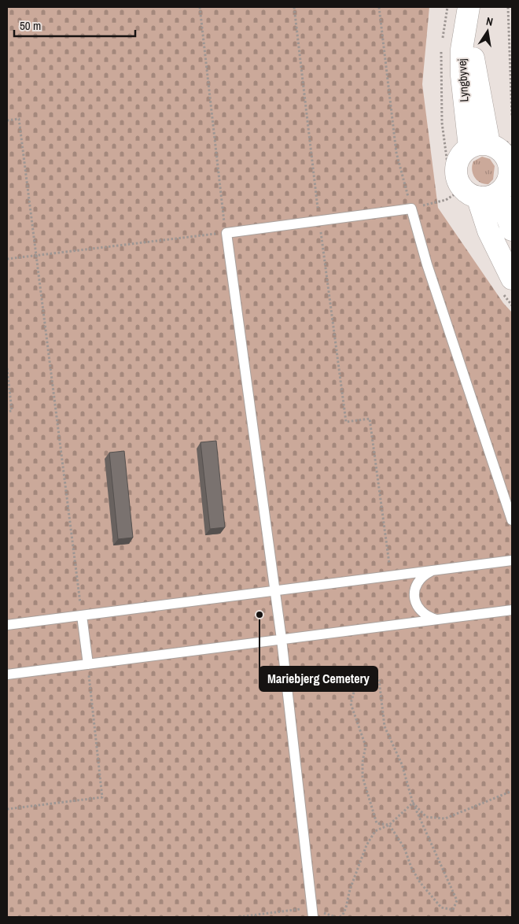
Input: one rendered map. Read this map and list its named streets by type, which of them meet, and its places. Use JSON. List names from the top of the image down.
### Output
{
  "streets": {
    "street": ["Lyngbyvej"]
  },
  "places": ["Mariebjerg Cemetery"],
  "scale_bar": "50 m",
  "north": "top"
}
